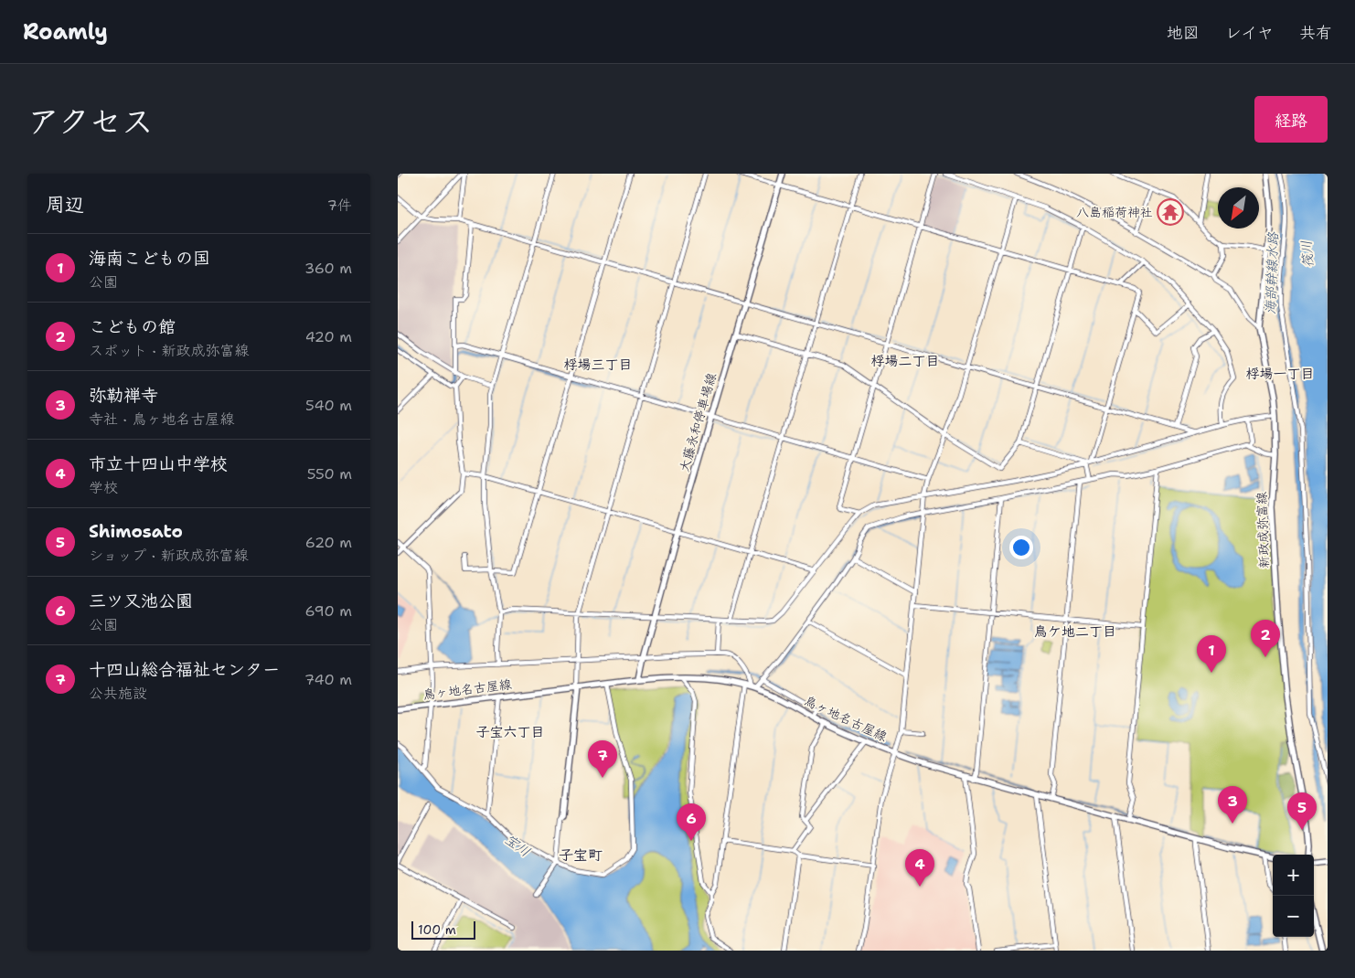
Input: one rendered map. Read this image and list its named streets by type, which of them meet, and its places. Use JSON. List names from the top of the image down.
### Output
{
  "streets": {
    "main road": ["大藤永和停車場線", "新政成弥富線", "鳥ヶ地名古屋線"]
  },
  "crossings": [
    ["大藤永和停車場線", "鳥ヶ地名古屋線"]
  ],
  "districts": [
    "桴場二丁目",
    "桴場三丁目",
    "桴場一丁目",
    "鳥ケ地二丁目",
    "子宝六丁目",
    "子宝町"
  ],
  "water": ["筏川", "海部幹線水路", "宝川"],
  "places": {
    "temple": ["八島稲荷神社"]
  },
  "scale_bar": "100 m",
  "north": "bottom left",
  "page": {
    "header": "Roamly",
    "nav": ["地図", "レイヤ", "共有"],
    "title": "アクセス",
    "buttons": "経路",
    "heading": ["周辺", "7件"],
    "list": [
      {
        "mark": "1",
        "name": "海南こどもの国",
        "note": "公園",
        "value": "360 m"
      },
      {
        "mark": "2",
        "name": "こどもの館",
        "note": "スポット · 新政成弥富線",
        "value": "420 m"
      },
      {
        "mark": "3",
        "name": "弥勒禅寺",
        "note": "寺社 · 鳥ヶ地名古屋線",
        "value": "540 m"
      },
      {
        "mark": "4",
        "name": "市立十四山中学校",
        "note": "学校",
        "value": "550 m"
      },
      {
        "mark": "5",
        "name": "Shimosato",
        "note": "ショップ · 新政成弥富線",
        "value": "620 m"
      },
      {
        "mark": "6",
        "name": "三ツ又池公園",
        "note": "公園",
        "value": "690 m"
      },
      {
        "mark": "7",
        "name": "十四山総合福祉センター",
        "note": "公共施設",
        "value": "740 m"
      }
    ],
    "pins": [
      "2",
      "1",
      "7",
      "3",
      "5",
      "6",
      "4"
    ],
    "map_buttons": ["+", "−"],
    "scale": "100 m"
  }
}
